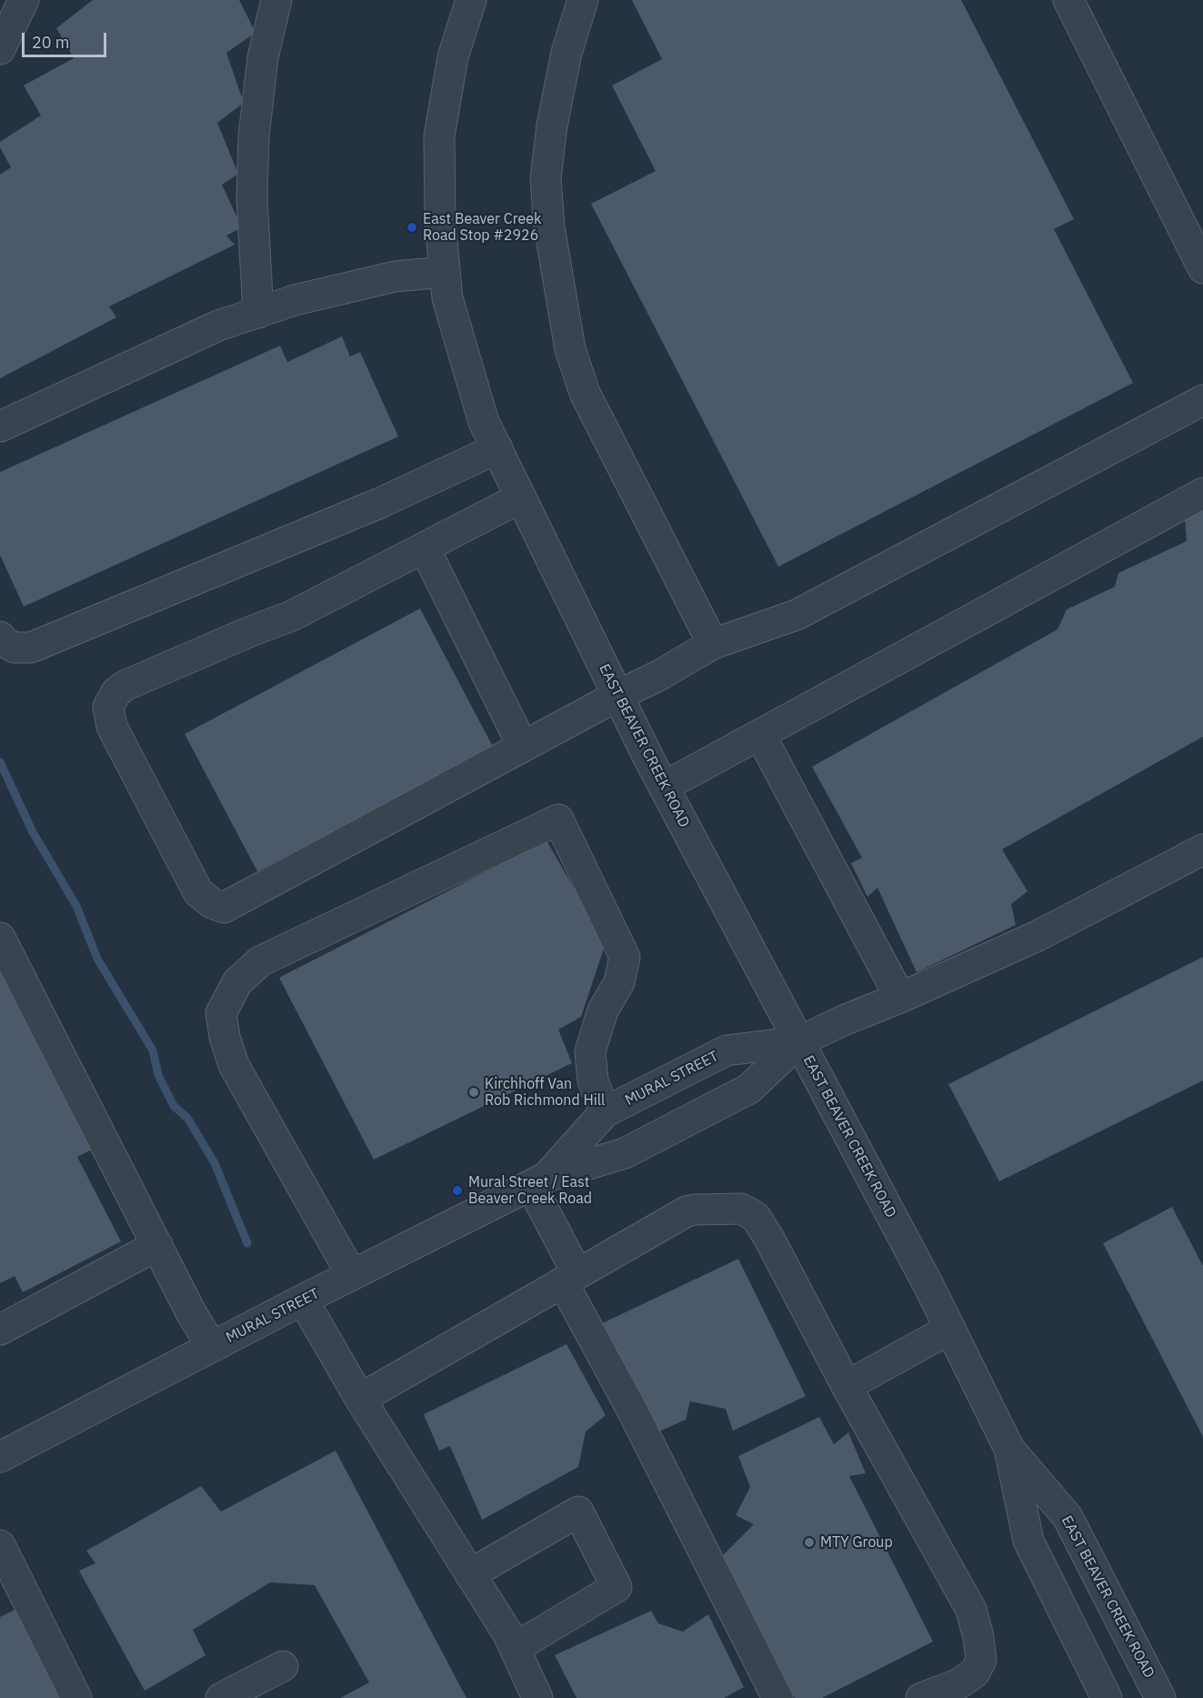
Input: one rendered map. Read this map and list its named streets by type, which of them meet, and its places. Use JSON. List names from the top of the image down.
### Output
{
  "streets": {
    "street": ["EAST BEAVER CREEK ROAD", "MURAL STREET"]
  },
  "crossings": [
    ["EAST BEAVER CREEK ROAD", "MURAL STREET"]
  ],
  "places": [
    "East Beaver Creek Road Stop #2926",
    "Kirchhoff Van Rob Richmond Hill",
    "Mural Street / East Beaver Creek Road",
    "MTY Group"
  ],
  "scale_bar": "20 m"
}
